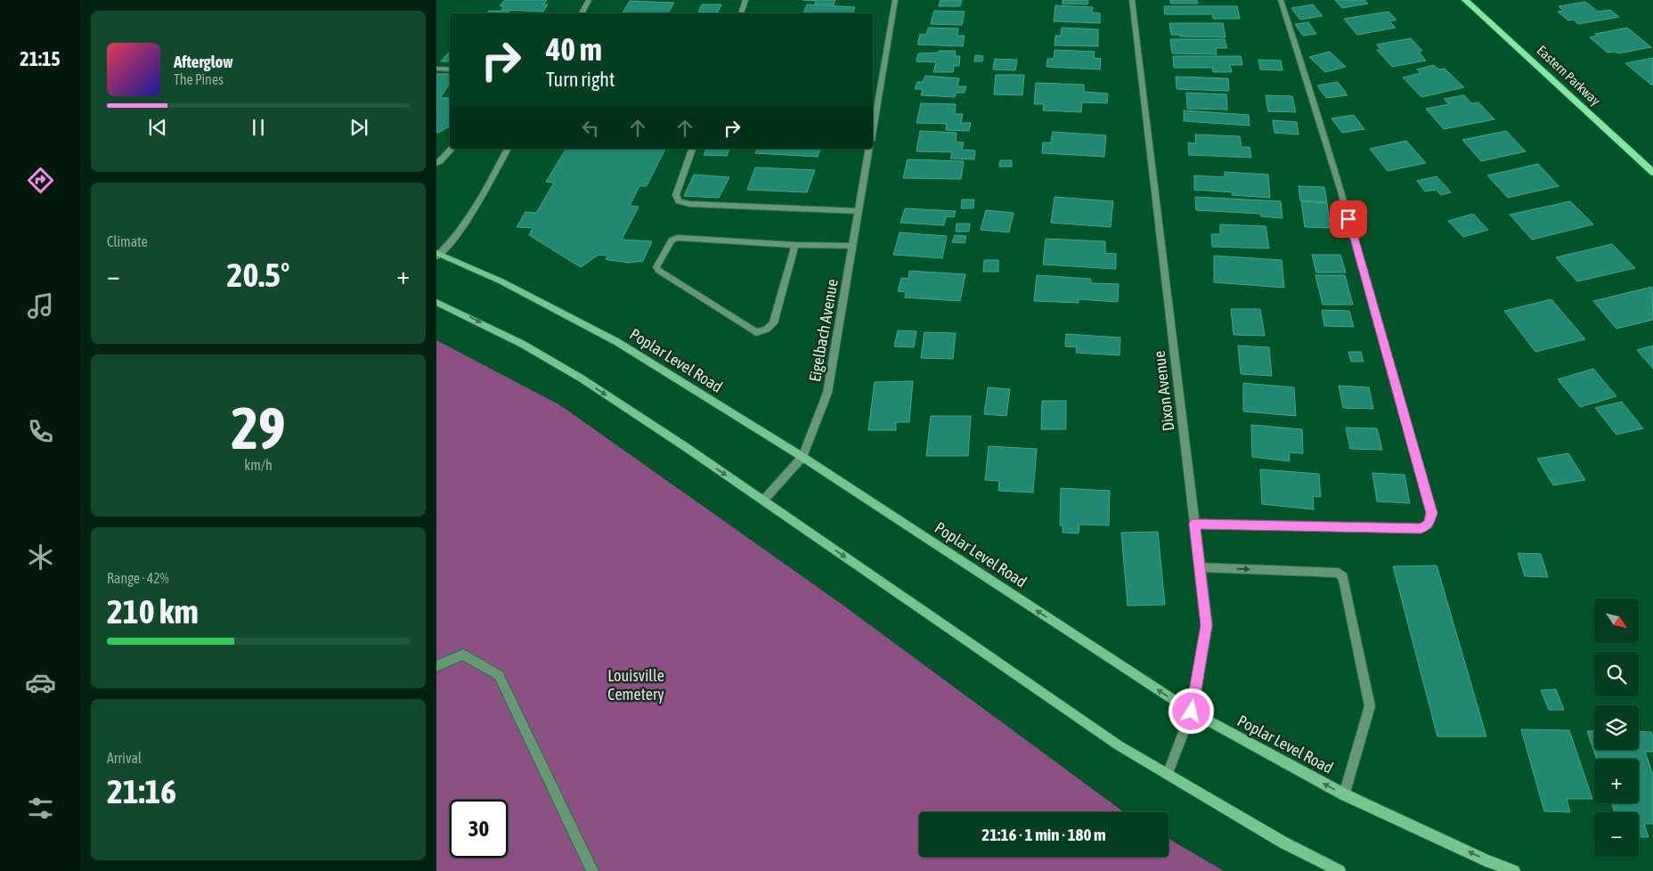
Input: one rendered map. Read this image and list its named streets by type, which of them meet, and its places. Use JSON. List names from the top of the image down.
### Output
{
  "streets": {
    "main road": ["Eastern Parkway", "Poplar Level Road"],
    "street": ["Eigelbach Avenue", "Dixon Avenue"]
  },
  "crossings": [
    ["Eigelbach Avenue", "Poplar Level Road"],
    ["Poplar Level Road", "Dixon Avenue"]
  ],
  "parks": ["Louisville Cemetery"],
  "north": "bottom right",
  "page": {
    "tabs": "21:15",
    "turn": ["40 m", "Turn right"],
    "song": ["Afterglow", "The Pines"],
    "tile": [
      "Climate",
      ["29", "km/h"],
      ["Range · 42%", "210 km"],
      ["Arrival", "21:16"]
    ],
    "heat": ["−", "20.5°", "+"],
    "map_buttons": ["+", "−"],
    "limit": "30",
    "trip": "21:16 · 1 min · 180 m"
  }
}
